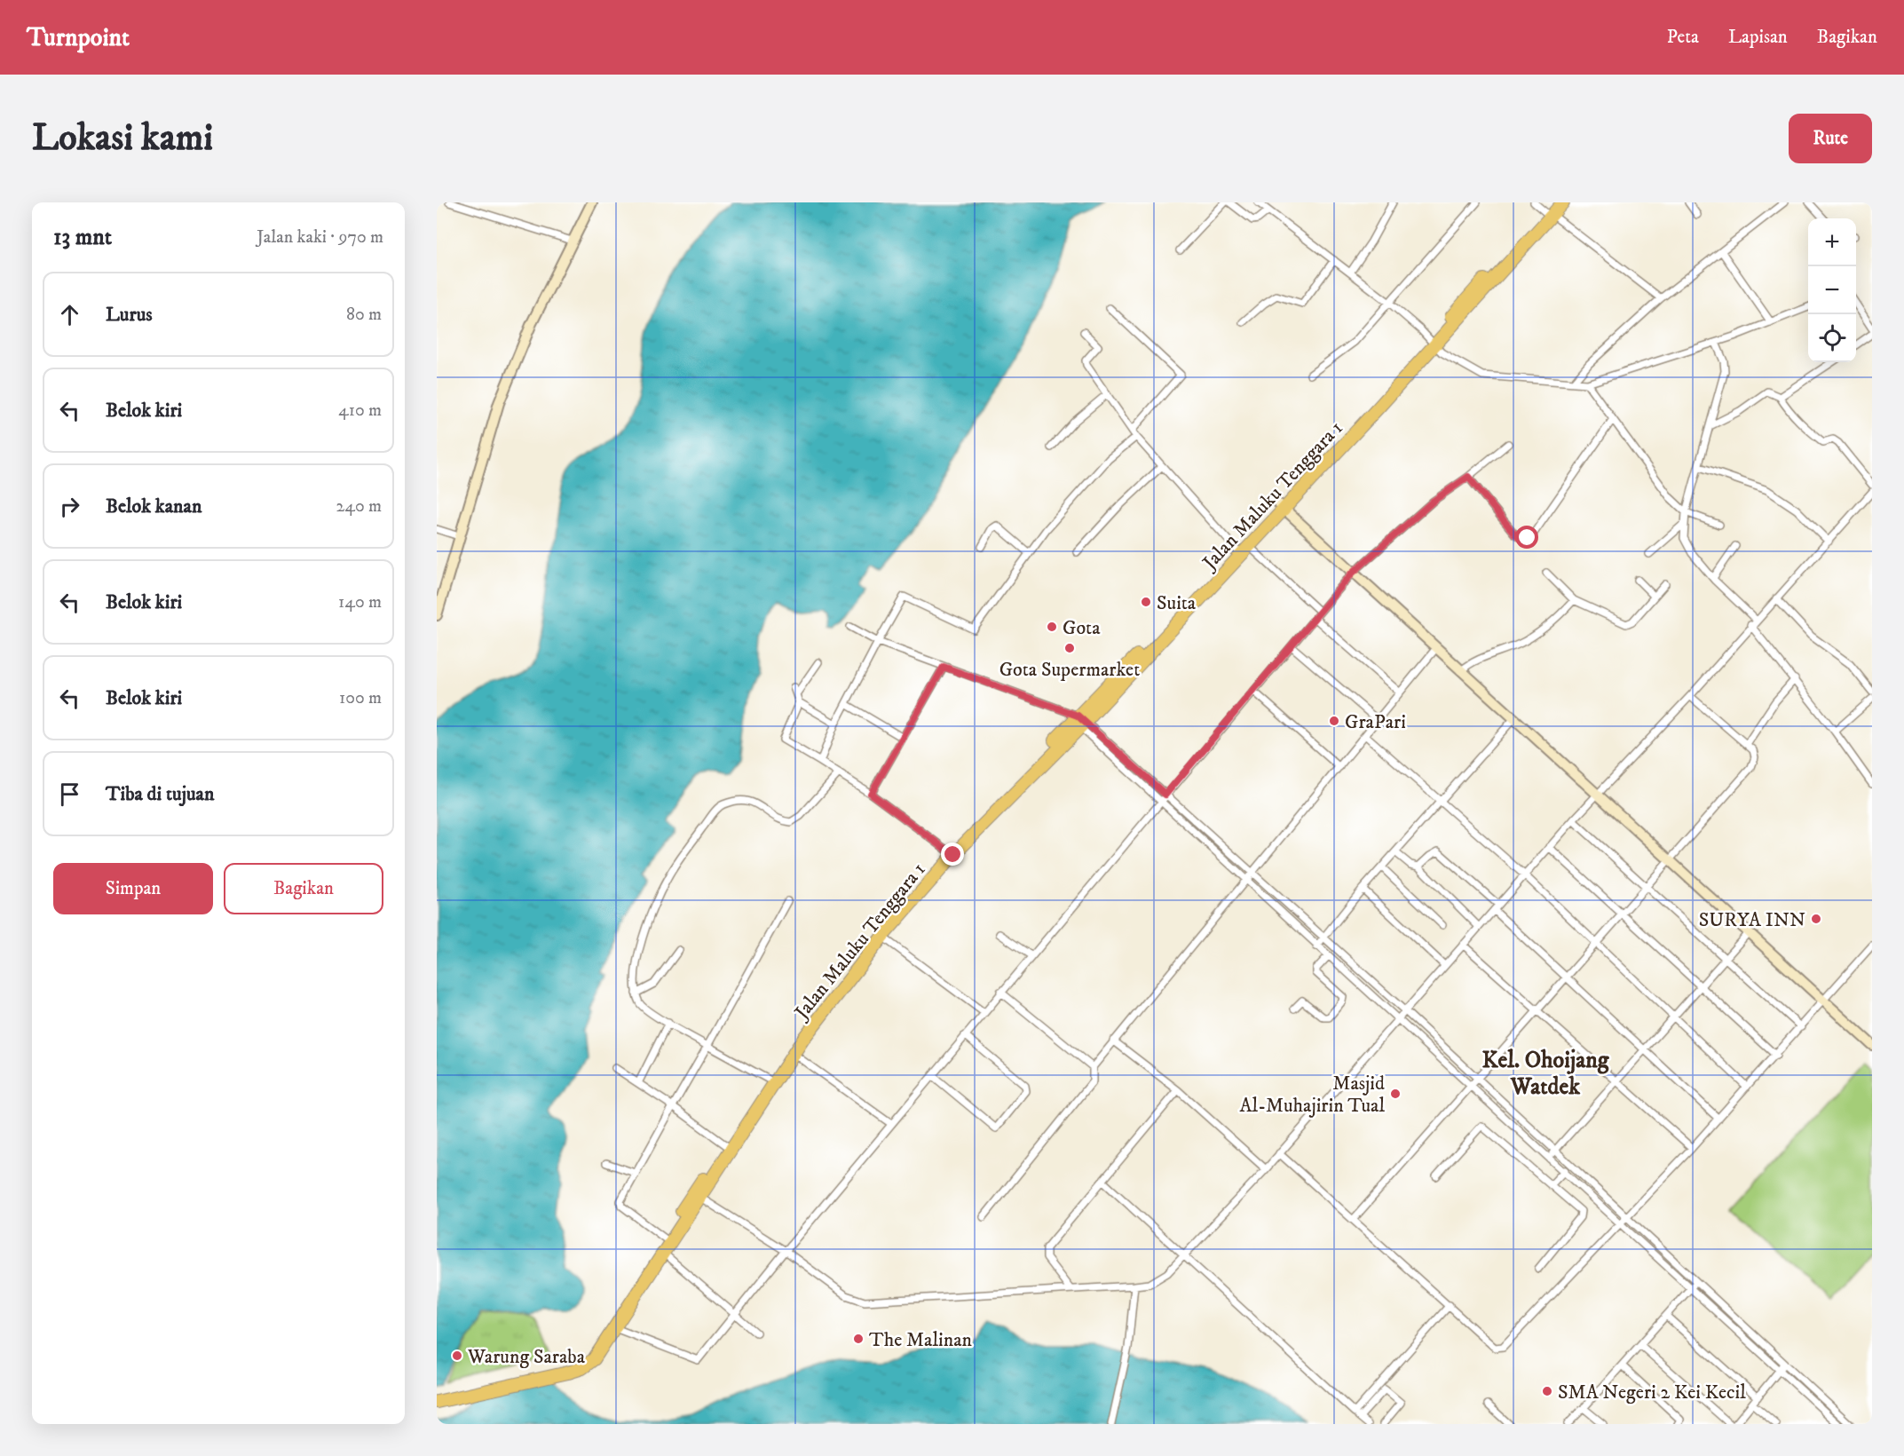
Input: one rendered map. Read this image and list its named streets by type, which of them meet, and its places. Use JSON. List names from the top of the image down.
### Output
{
  "streets": {
    "highway": ["Jalan Maluku Tenggara 1"]
  },
  "districts": ["Kel. Ohoijang Watdek"],
  "places": [
    "Suita",
    "Gota",
    "Gota Supermarket",
    "GraPari",
    "SURYA INN",
    "Masjid Al-Muhajirin Tual",
    "The Malinan",
    "Warung Saraba",
    "SMA Negeri 2 Kei Kecil"
  ],
  "page": {
    "header": "Turnpoint",
    "nav": ["Peta", "Lapisan", "Bagikan"],
    "buttons": [
      "Rute",
      ["Simpan", "Bagikan"]
    ],
    "title": "Lokasi kami",
    "heading": ["13 mnt", "Jalan kaki · 970 m"],
    "map_buttons": ["+", "−"],
    "list": [
      ["Lurus", "80 m"],
      ["Belok kiri", "410 m"],
      ["Belok kanan", "240 m"],
      ["Belok kiri", "140 m"],
      ["Belok kiri", "100 m"],
      "Tiba di tujuan"
    ]
  }
}
